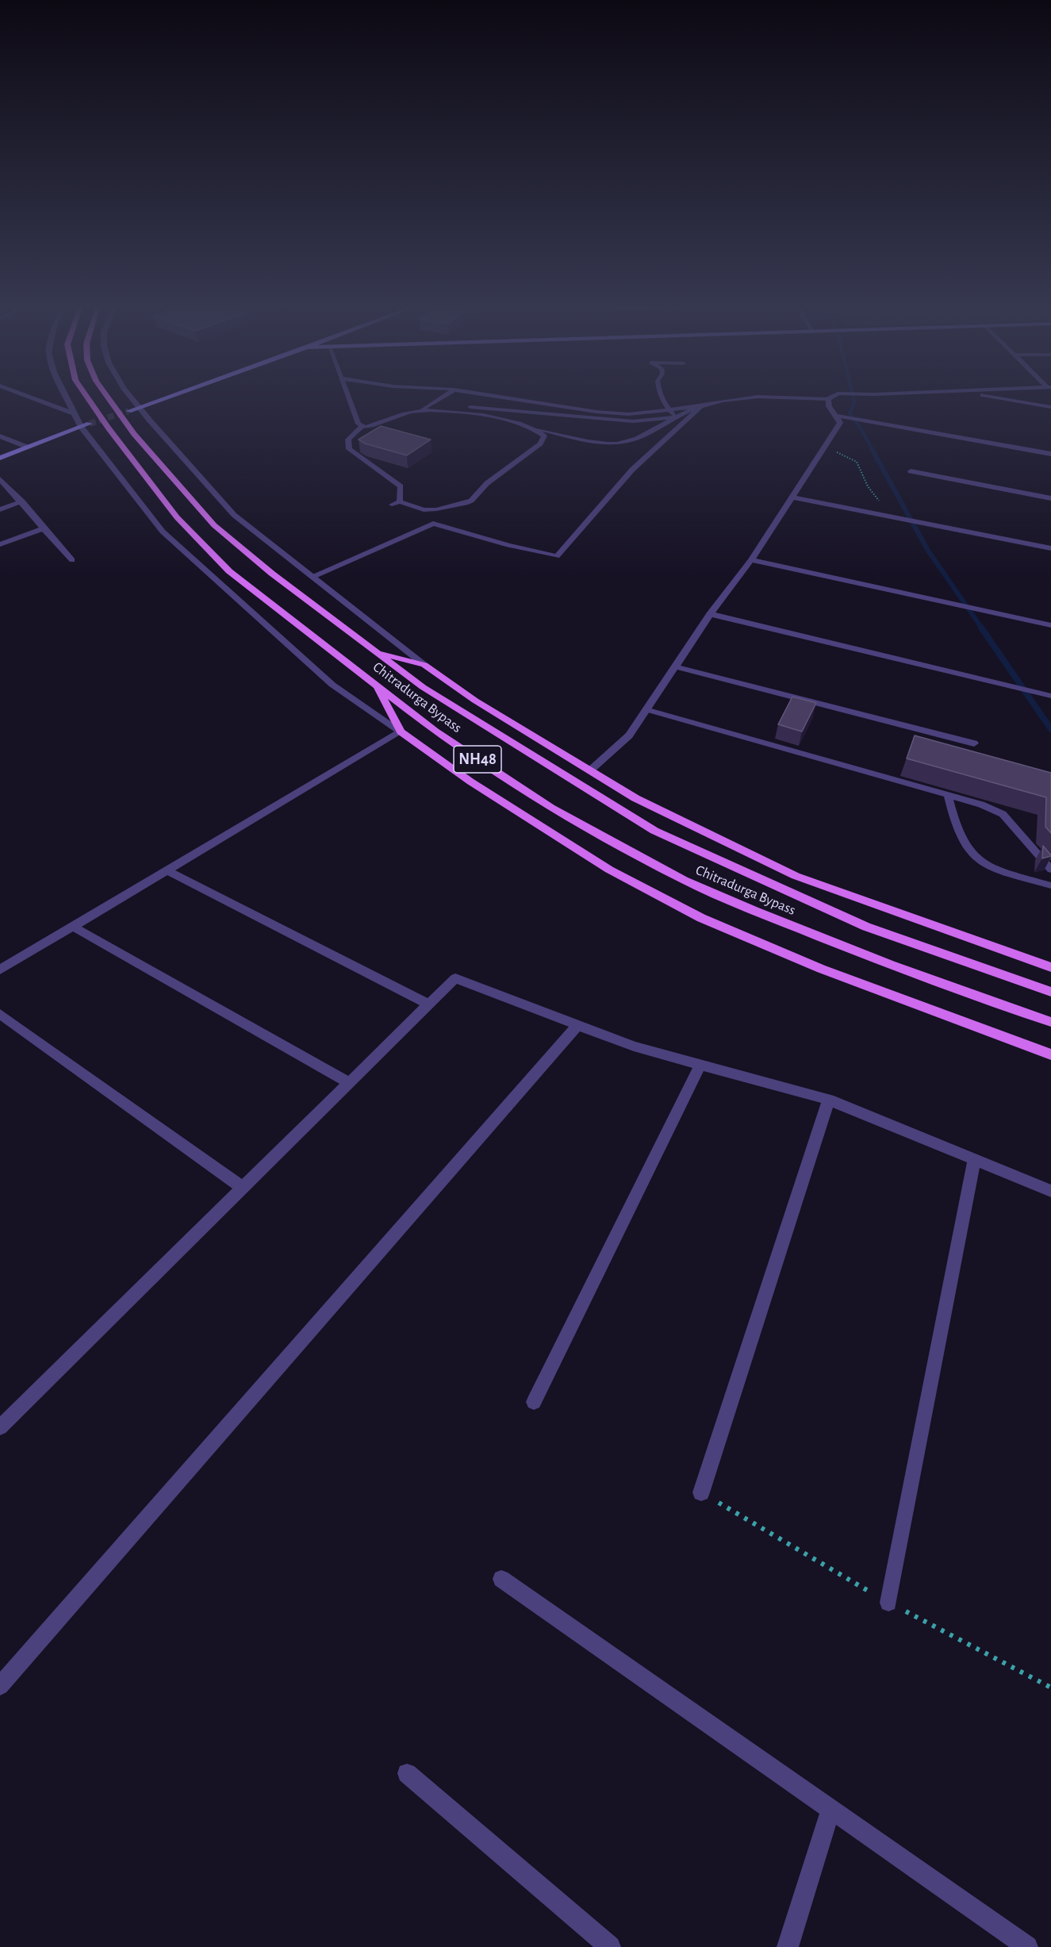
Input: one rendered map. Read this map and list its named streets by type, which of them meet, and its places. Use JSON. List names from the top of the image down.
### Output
{
  "streets": {
    "main road": ["Chitradurga Bypass", "NH48"]
  }
}
